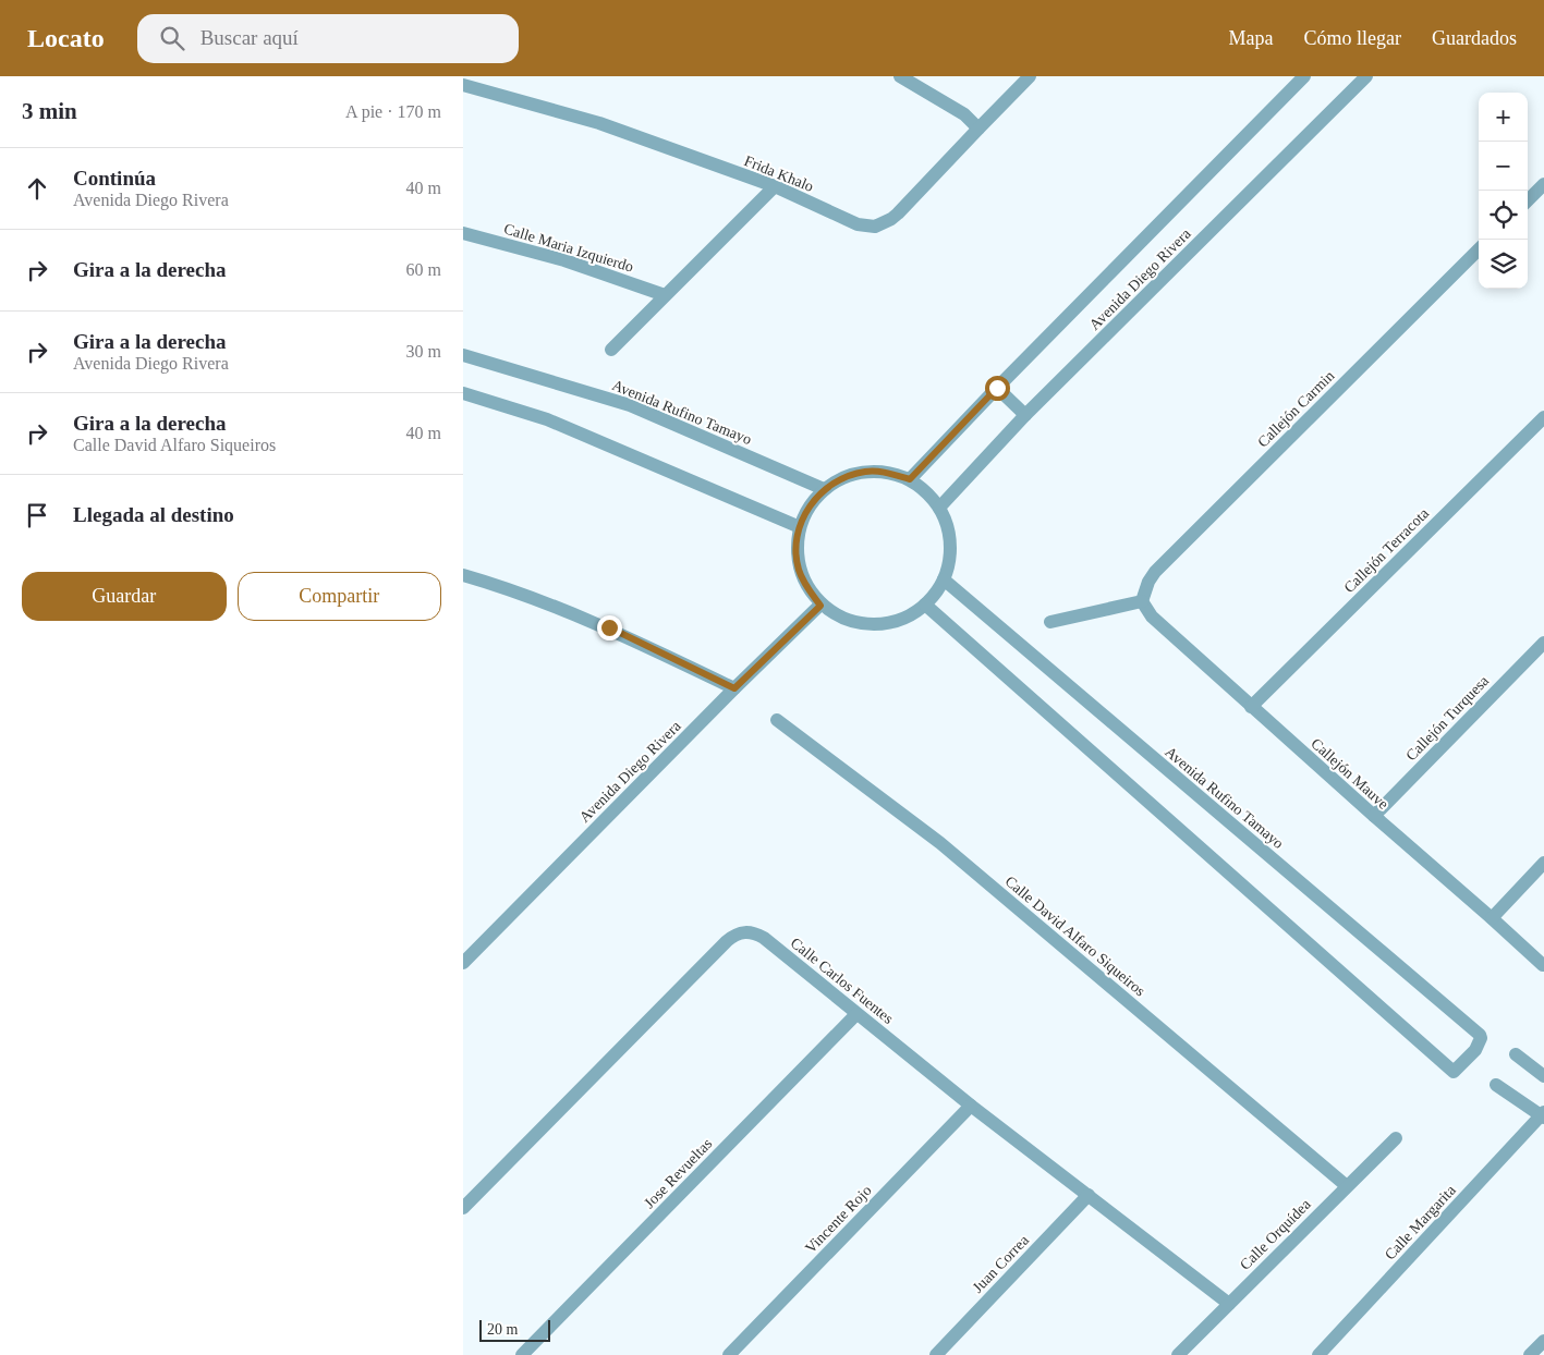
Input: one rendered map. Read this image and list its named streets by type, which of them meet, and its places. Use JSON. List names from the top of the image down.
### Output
{
  "streets": {
    "street": [
      "Frida Khalo",
      "Calle Maria Izquierdo",
      "Avenida Diego Rivera",
      "Callejón Carmin",
      "Avenida Rufino Tamayo",
      "Callejón Terracota",
      "Callejón Turquesa",
      "Callejón Mauve",
      "Calle David Alfaro Siqueiros",
      "Calle Carlos Fuentes",
      "Jose Revueltas",
      "Vincente Rojo",
      "Calle Margarita",
      "Calle Orquídea",
      "Juan Correa"
    ]
  },
  "crossings": [
    ["Avenida Diego Rivera", "Avenida Rufino Tamayo"],
    ["Callejón Carmin", "Callejón Mauve"],
    ["Callejón Terracota", "Callejón Mauve"],
    ["Callejón Turquesa", "Callejón Mauve"],
    ["Calle David Alfaro Siqueiros", "Calle Orquídea"],
    ["Calle Carlos Fuentes", "Jose Revueltas"],
    ["Calle Carlos Fuentes", "Vincente Rojo"],
    ["Calle Carlos Fuentes", "Calle Orquídea"],
    ["Calle Carlos Fuentes", "Juan Correa"]
  ],
  "scale_bar": "20 m",
  "page": {
    "header": "Locato",
    "search": "Buscar aquí",
    "nav": ["Mapa", "Cómo llegar", "Guardados"],
    "heading": ["3 min", "A pie · 170 m"],
    "map_buttons": ["+", "−"],
    "list": [
      ["Continúa", "Avenida Diego Rivera", "40 m"],
      ["Gira a la derecha", "60 m"],
      ["Gira a la derecha", "Avenida Diego Rivera", "30 m"],
      ["Gira a la derecha", "Calle David Alfaro Siqueiros", "40 m"],
      "Llegada al destino"
    ],
    "buttons": ["Guardar", "Compartir"],
    "scale": "20 m"
  }
}
